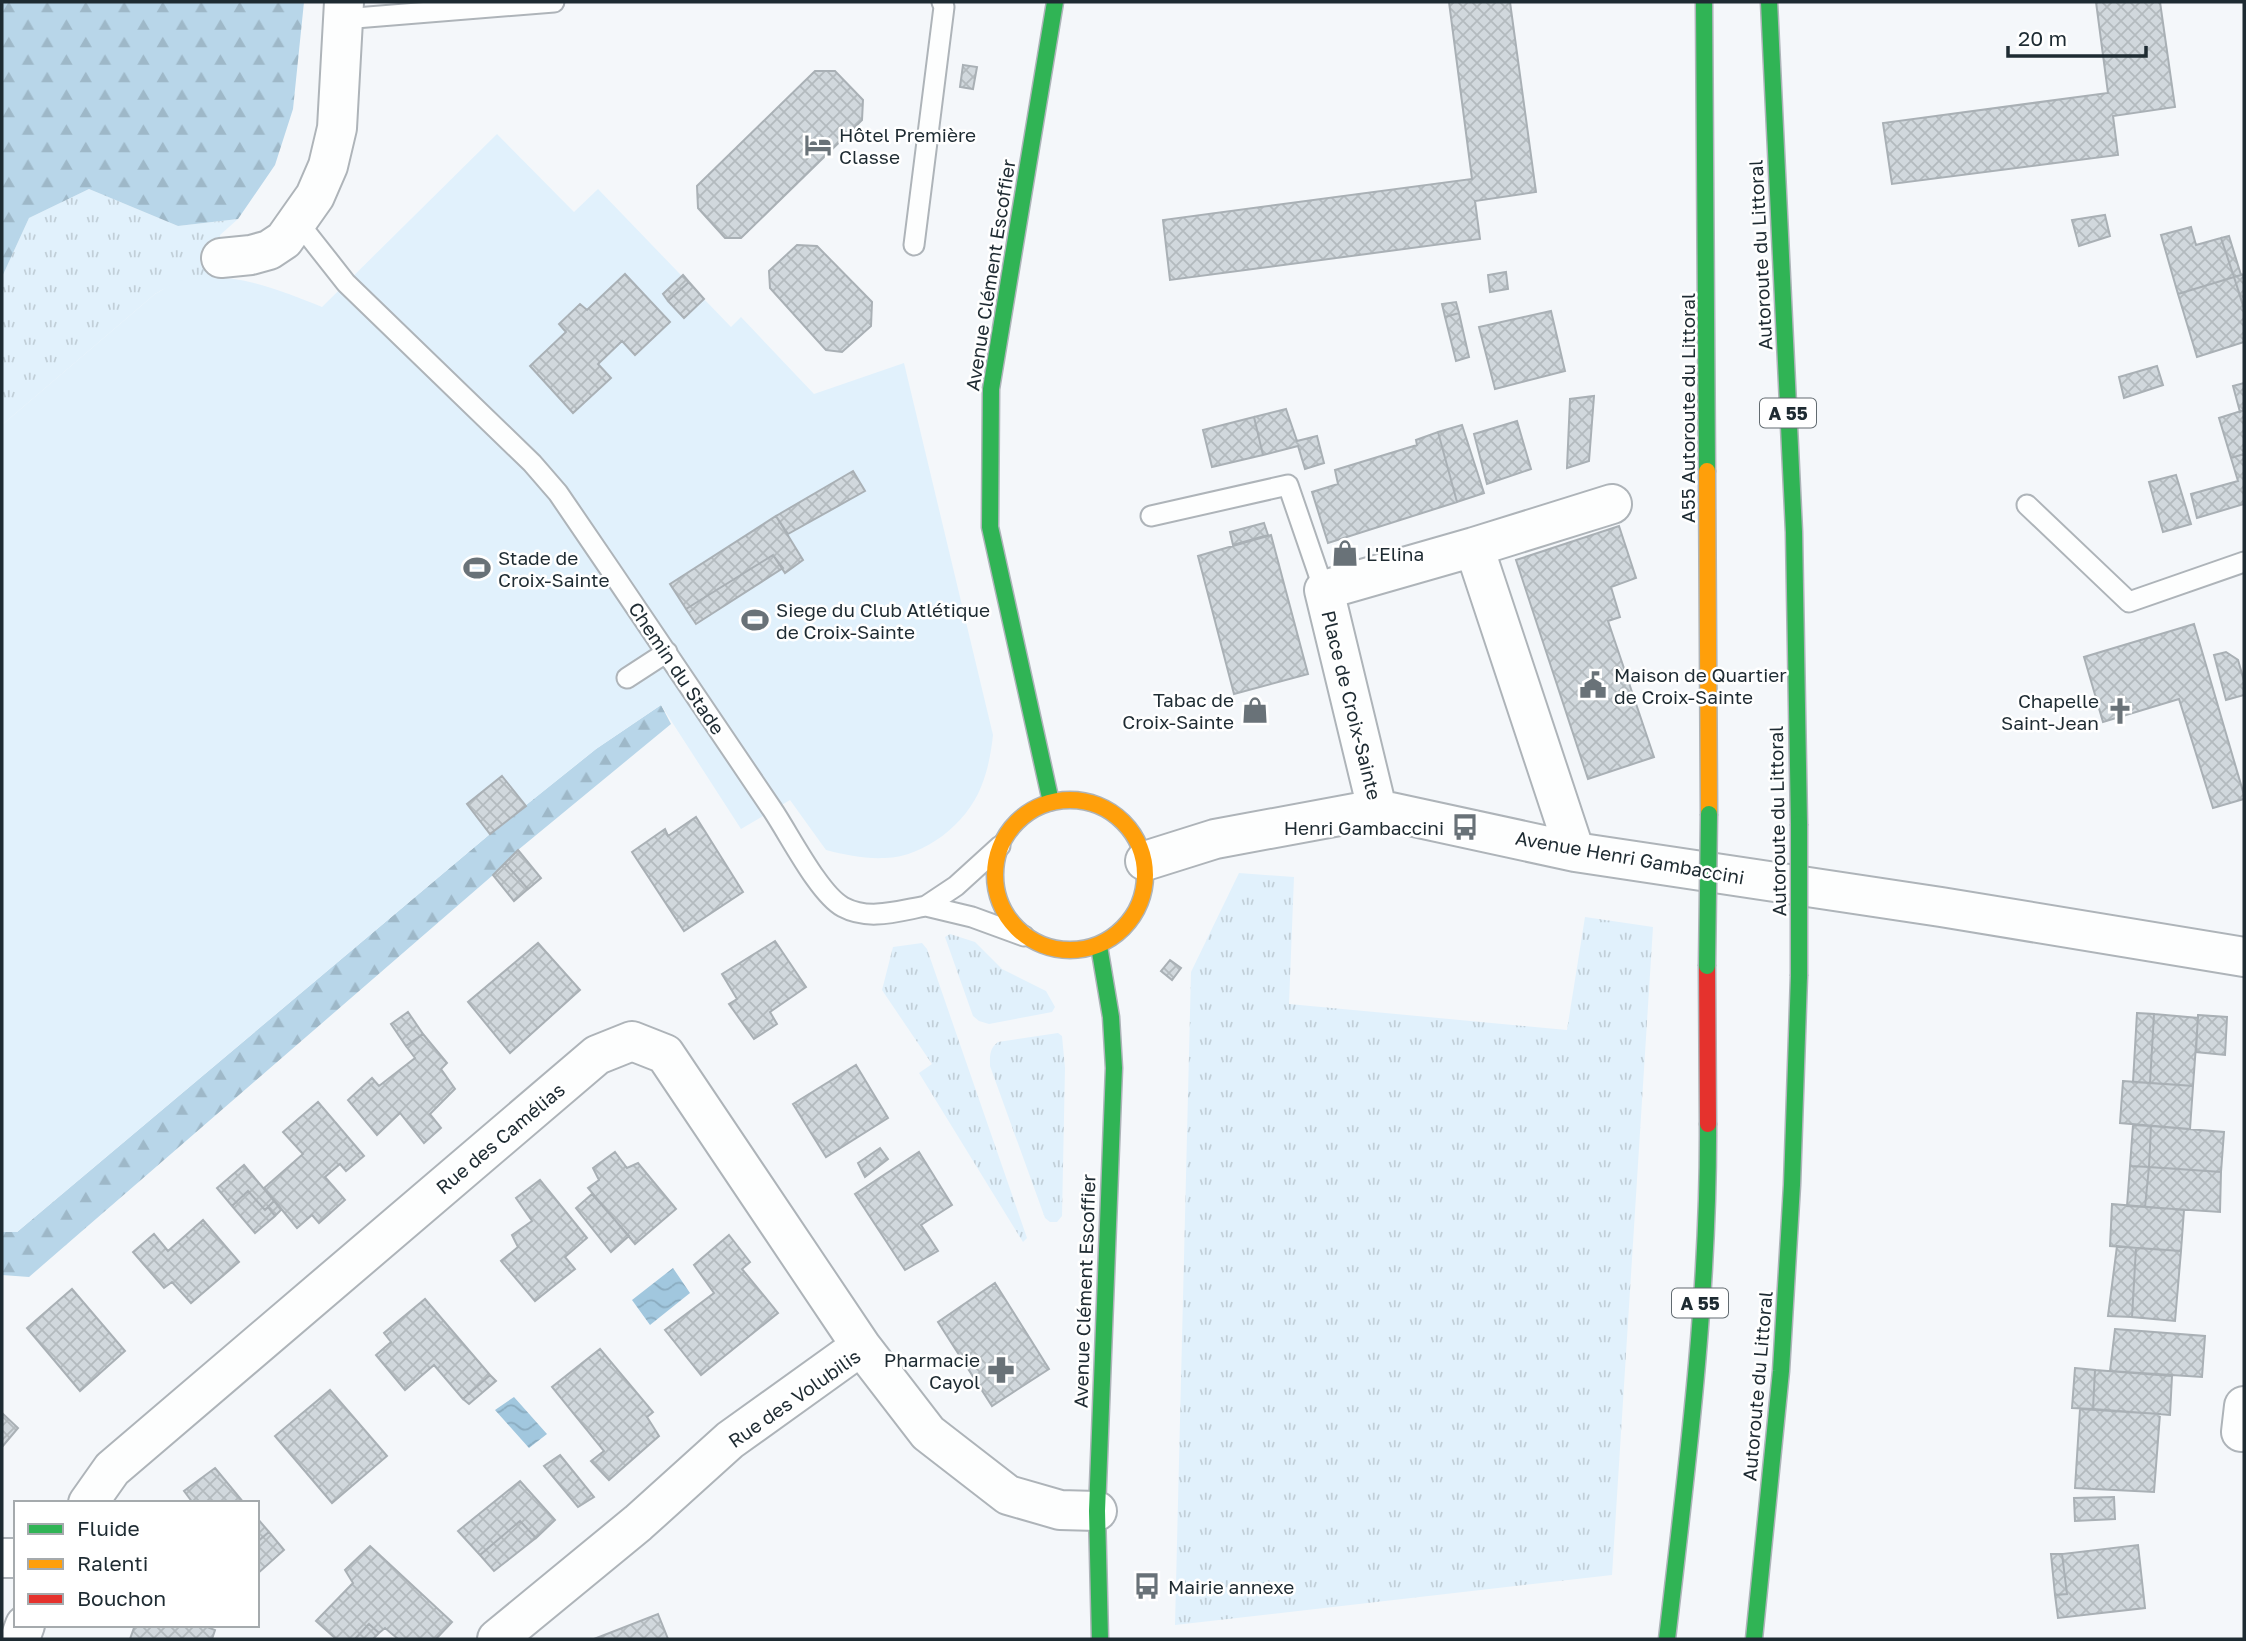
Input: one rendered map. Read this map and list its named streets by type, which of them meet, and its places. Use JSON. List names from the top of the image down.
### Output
{
  "streets": {
    "main road": [
      "Autoroute du Littoral",
      "Avenue Clément Escoffier",
      "A55 Autoroute du Littoral",
      "A 55"
    ],
    "street": [
      "Place de Croix-Sainte",
      "Avenue Henri Gambaccini",
      "Rue des Camélias",
      "Rue des Volubilis"
    ],
    "lane": ["Chemin du Stade"]
  },
  "crossings": [
    ["Avenue Clément Escoffier", "Chemin du Stade"],
    ["Avenue Clément Escoffier", "Avenue Henri Gambaccini"],
    ["Avenue Clément Escoffier", "Rue des Volubilis"],
    ["Chemin du Stade", "Avenue Henri Gambaccini"],
    ["Place de Croix-Sainte", "Avenue Henri Gambaccini"],
    ["Rue des Camélias", "Rue des Volubilis"]
  ],
  "places": {
    "hotel": ["Hôtel Première Classe"],
    "shop": ["L'Elina", "Tabac de Croix-Sainte"],
    "sports": ["Stade de Croix-Sainte", "Siege du Club Atlétique de Croix-Sainte"],
    "public building": ["Maison de Quartier de Croix-Sainte"],
    "church": ["Chapelle Saint-Jean"],
    "bus stop": ["Henri Gambaccini", "Mairie annexe"],
    "pharmacy": ["Pharmacie Cayol"]
  },
  "legend": ["Fluide", "Ralenti", "Bouchon"],
  "scale_bar": "20 m"
}
